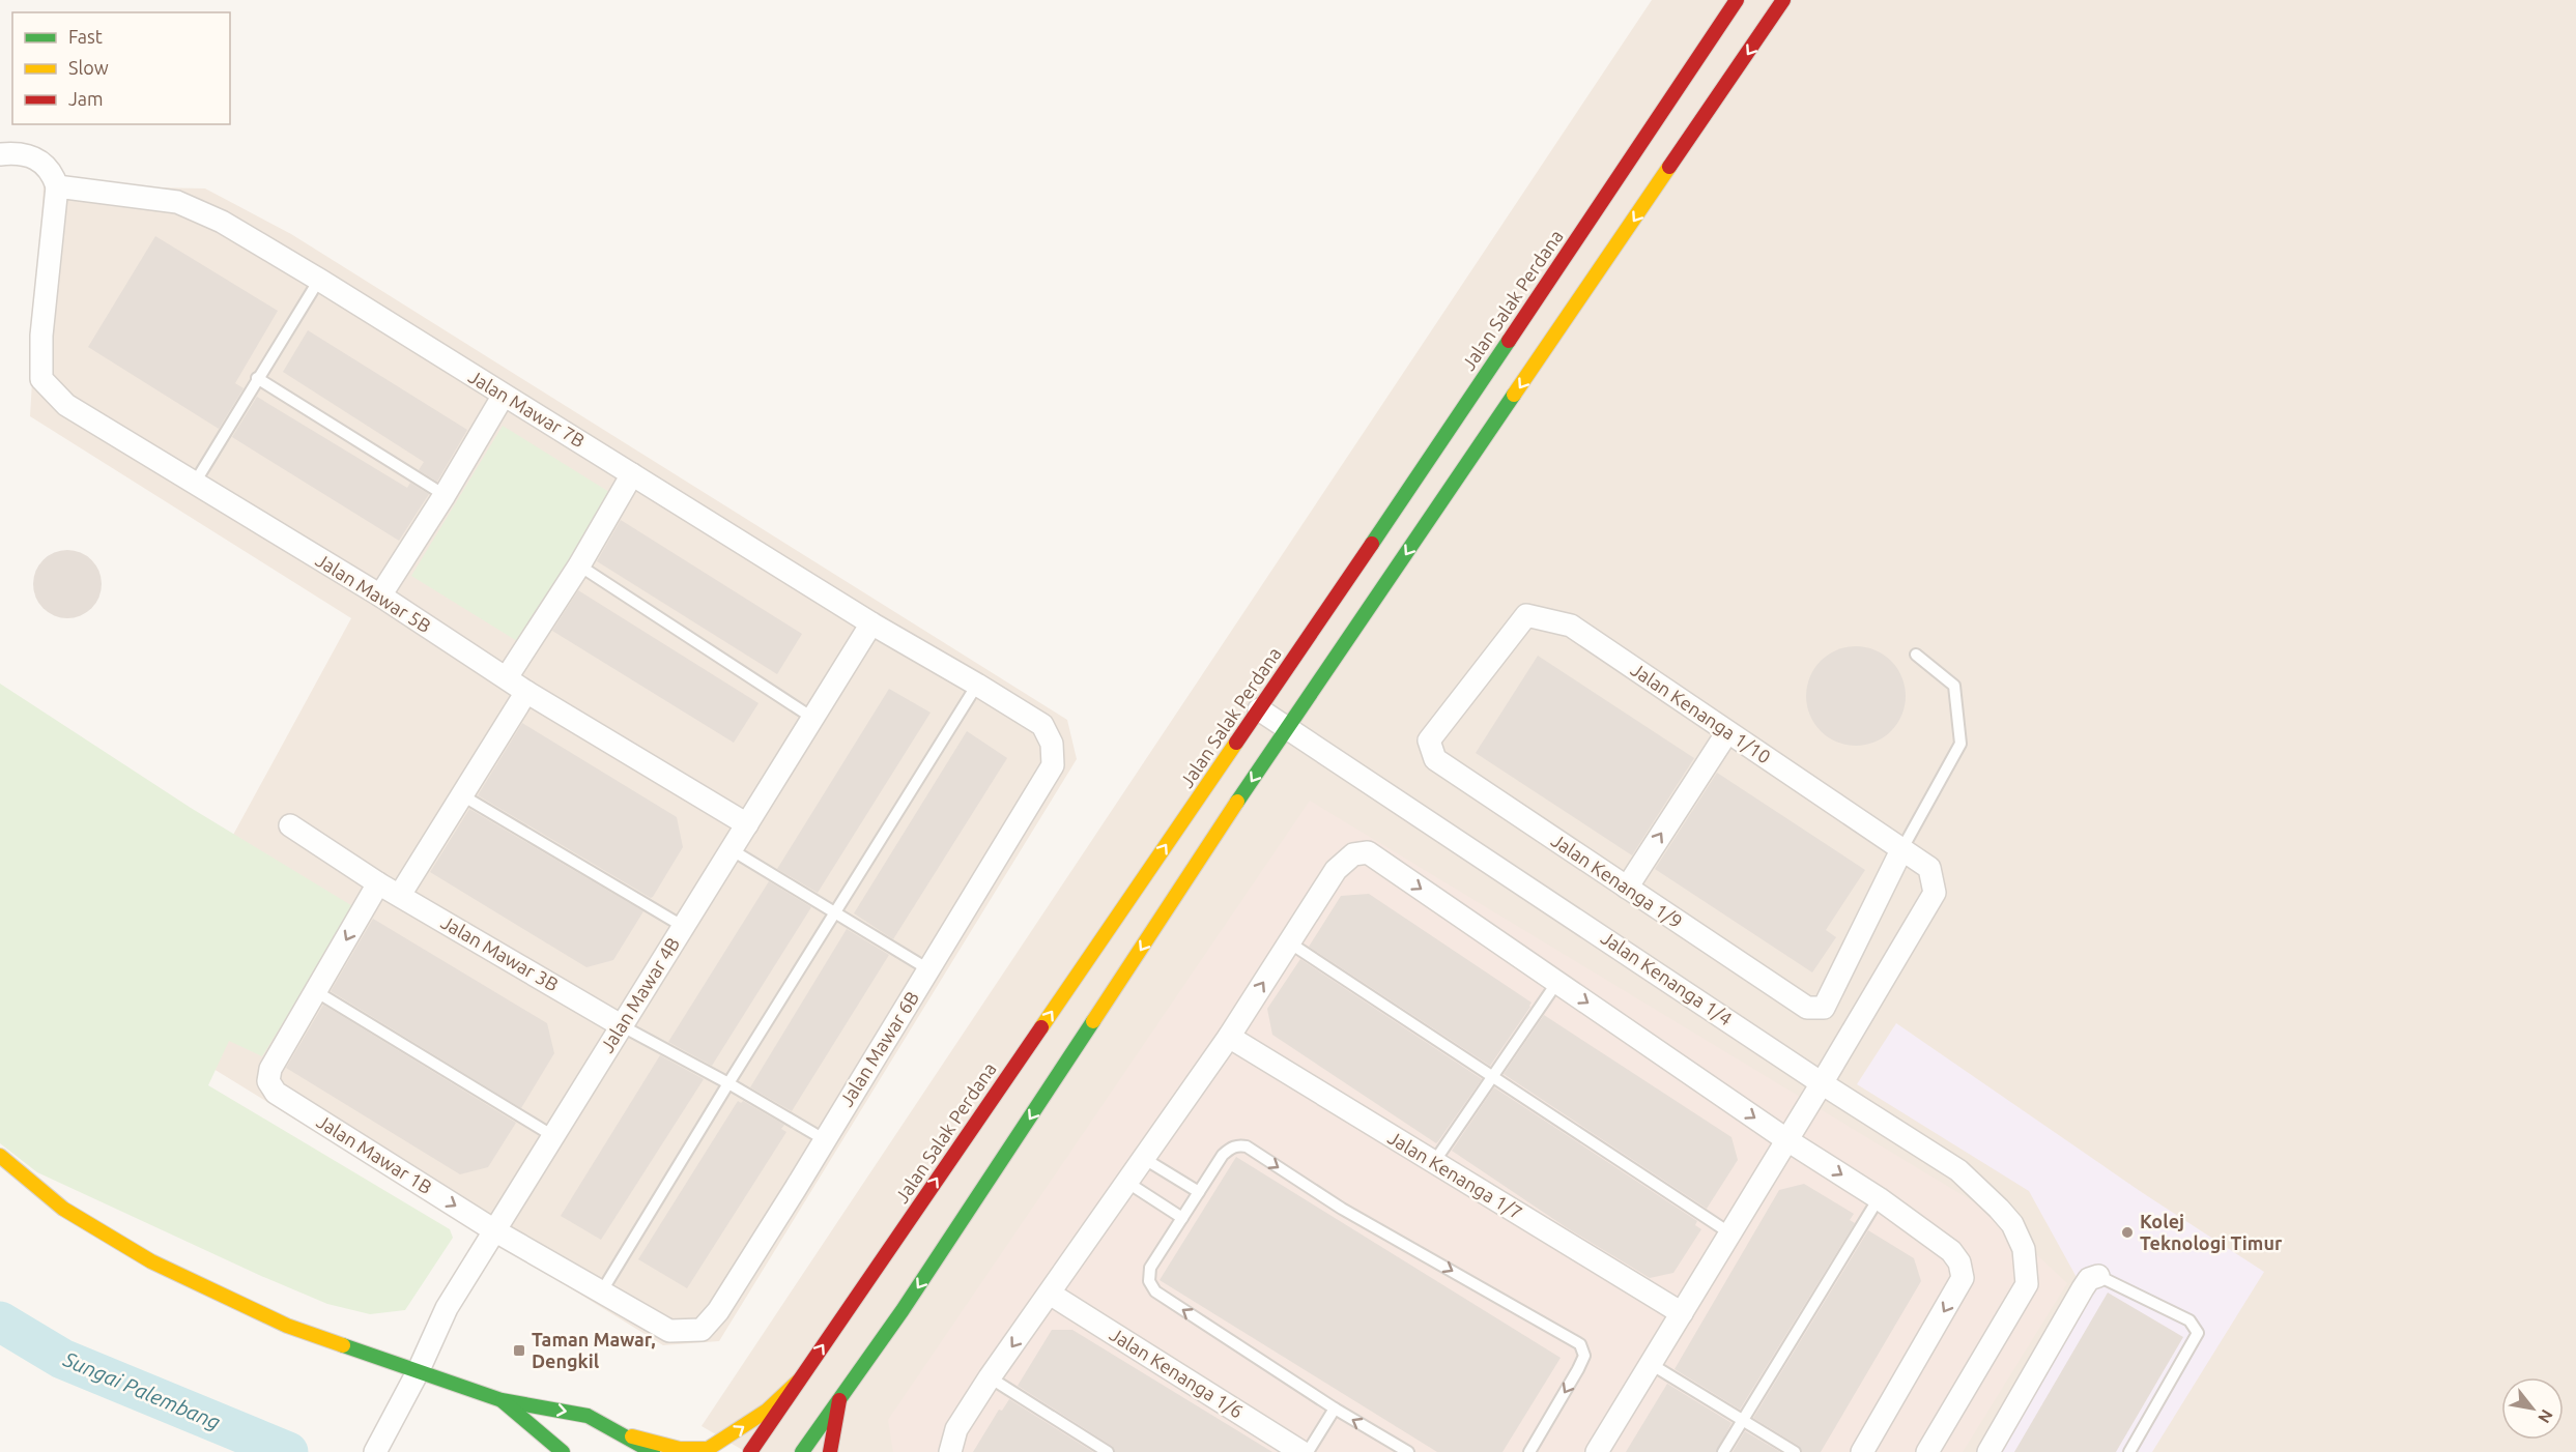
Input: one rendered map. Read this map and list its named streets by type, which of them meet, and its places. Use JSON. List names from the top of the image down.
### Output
{
  "streets": {
    "street": [
      "Jalan Salak Perdana",
      "Jalan Mawar 7B",
      "Jalan Mawar 5B",
      "Jalan Kenanga 1/10",
      "Jalan Kenanga 1/9",
      "Jalan Mawar 3B",
      "Jalan Kenanga 1/4",
      "Jalan Mawar 4B",
      "Jalan Mawar 6B",
      "Jalan Mawar 1B",
      "Jalan Kenanga 1/7",
      "Jalan Kenanga 1/6"
    ]
  },
  "crossings": [
    ["Jalan Salak Perdana", "Jalan Kenanga 1/4"],
    ["Jalan Mawar 7B", "Jalan Mawar 5B"],
    ["Jalan Mawar 7B", "Jalan Mawar 4B"],
    ["Jalan Mawar 7B", "Jalan Mawar 6B"],
    ["Jalan Mawar 5B", "Jalan Mawar 4B"],
    ["Jalan Kenanga 1/10", "Jalan Kenanga 1/9"],
    ["Jalan Kenanga 1/10", "Jalan Kenanga 1/4"],
    ["Jalan Mawar 3B", "Jalan Mawar 4B"],
    ["Jalan Mawar 4B", "Jalan Mawar 1B"],
    ["Jalan Mawar 6B", "Jalan Mawar 1B"]
  ],
  "water": ["Sungai Palembang"],
  "places": {
    "other": ["Kolej Teknologi Timur"],
    "transit": ["Taman Mawar, Dengkil"]
  },
  "legend": ["Fast", "Slow", "Jam"],
  "north": "bottom right"
}
